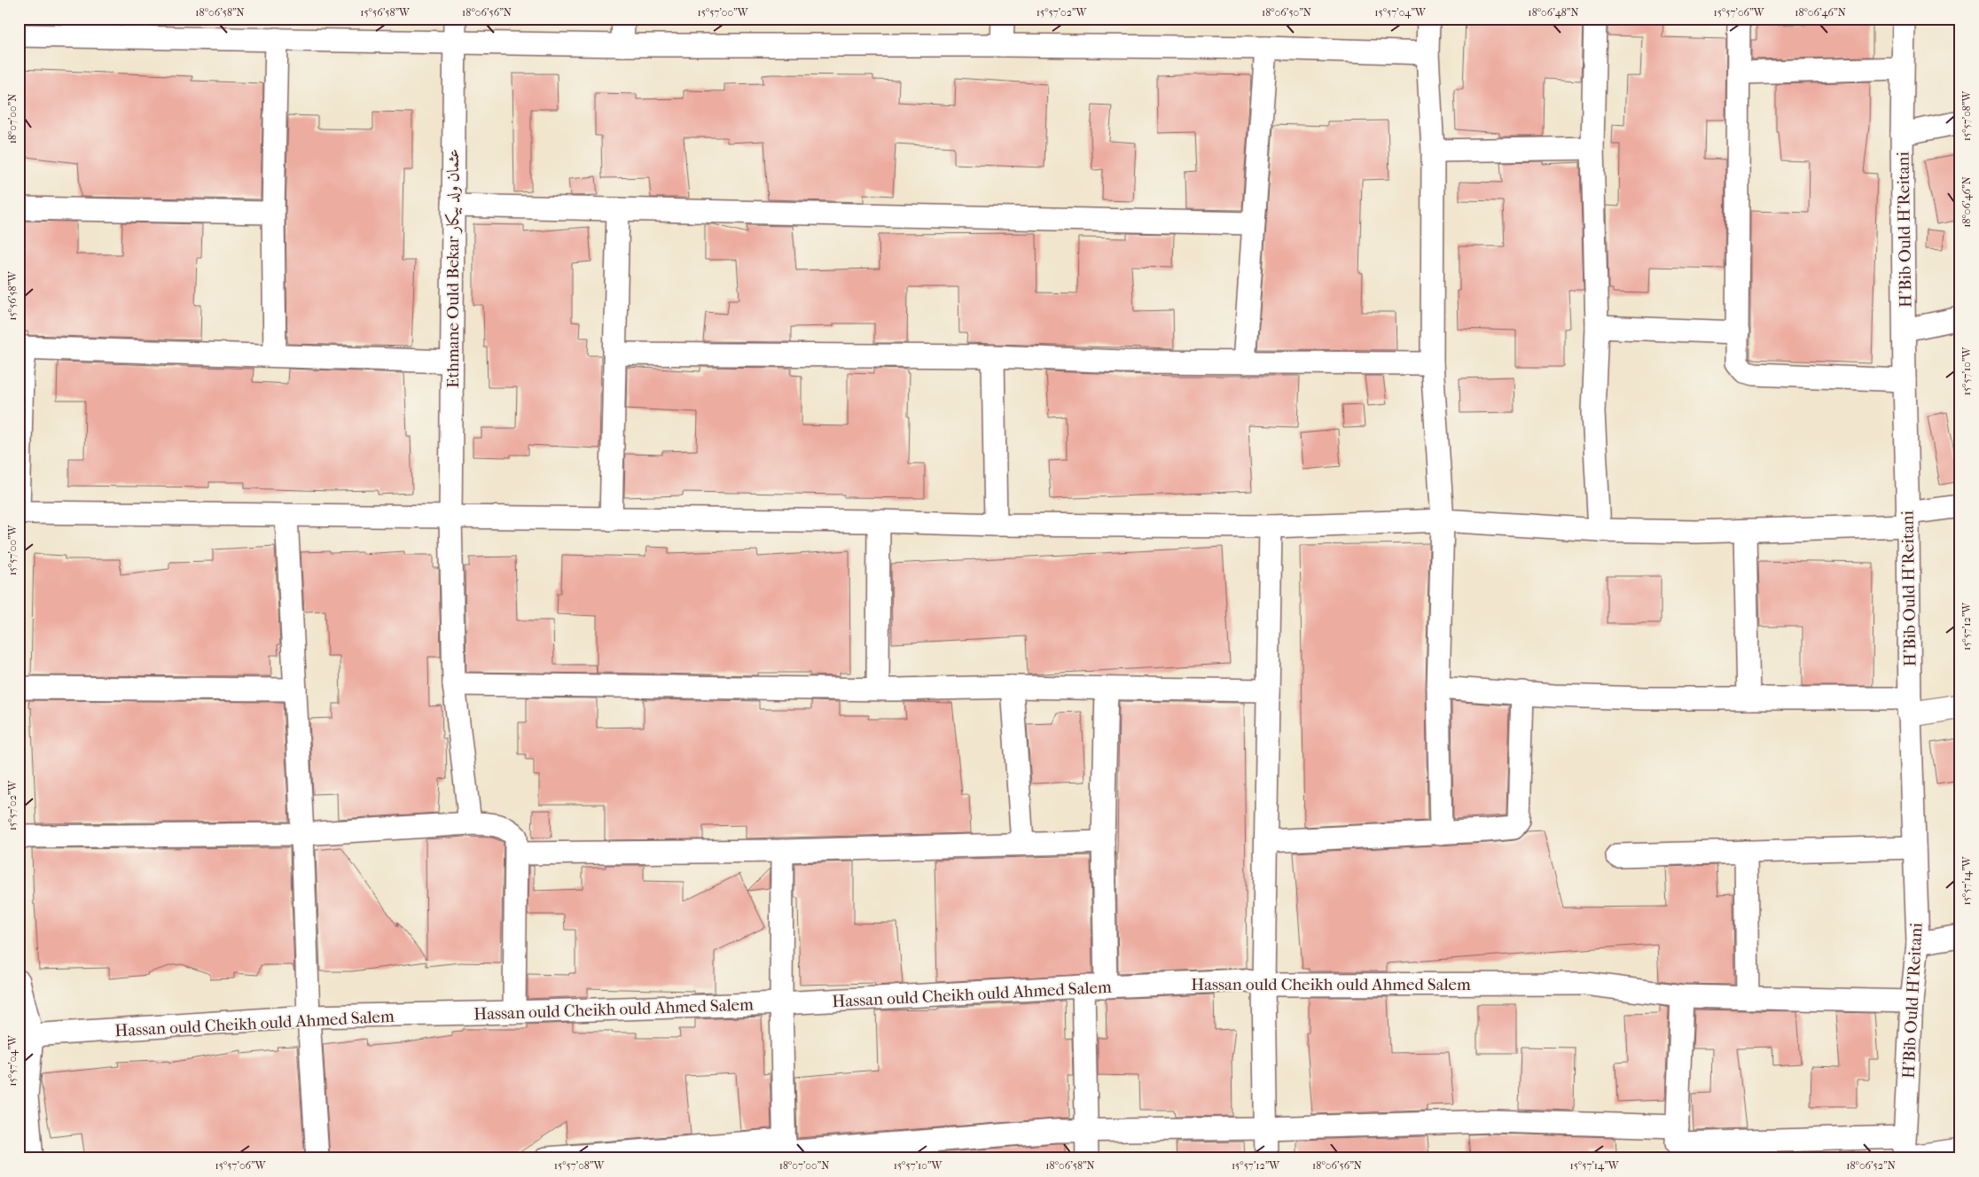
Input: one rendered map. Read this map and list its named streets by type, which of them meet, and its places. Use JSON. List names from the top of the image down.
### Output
{
  "streets": {
    "street": ["H'Bib Ould H'Reitani", "Ethmane Ould Bekar عثمان ولد بيكار", "Hassan ould Cheikh ould Ahmed Salem"]
  },
  "crossings": [
    ["H'Bib Ould H'Reitani", "Hassan ould Cheikh ould Ahmed Salem"]
  ],
  "coordinates": [
    "18°06'58\"N",
    "15°56'58\"W",
    "18°06'56\"N",
    "15°57'00\"W",
    "15°57'02\"W",
    "18°06'50\"N",
    "15°57'04\"W",
    "18°06'48\"N",
    "15°57'06\"W",
    "18°06'46\"N",
    "15°57'08\"W",
    "18°07'00\"N",
    "15°57'10\"W",
    "15°57'12\"W",
    "15°57'14\"W",
    "18°06'52\"N"
  ]
}
